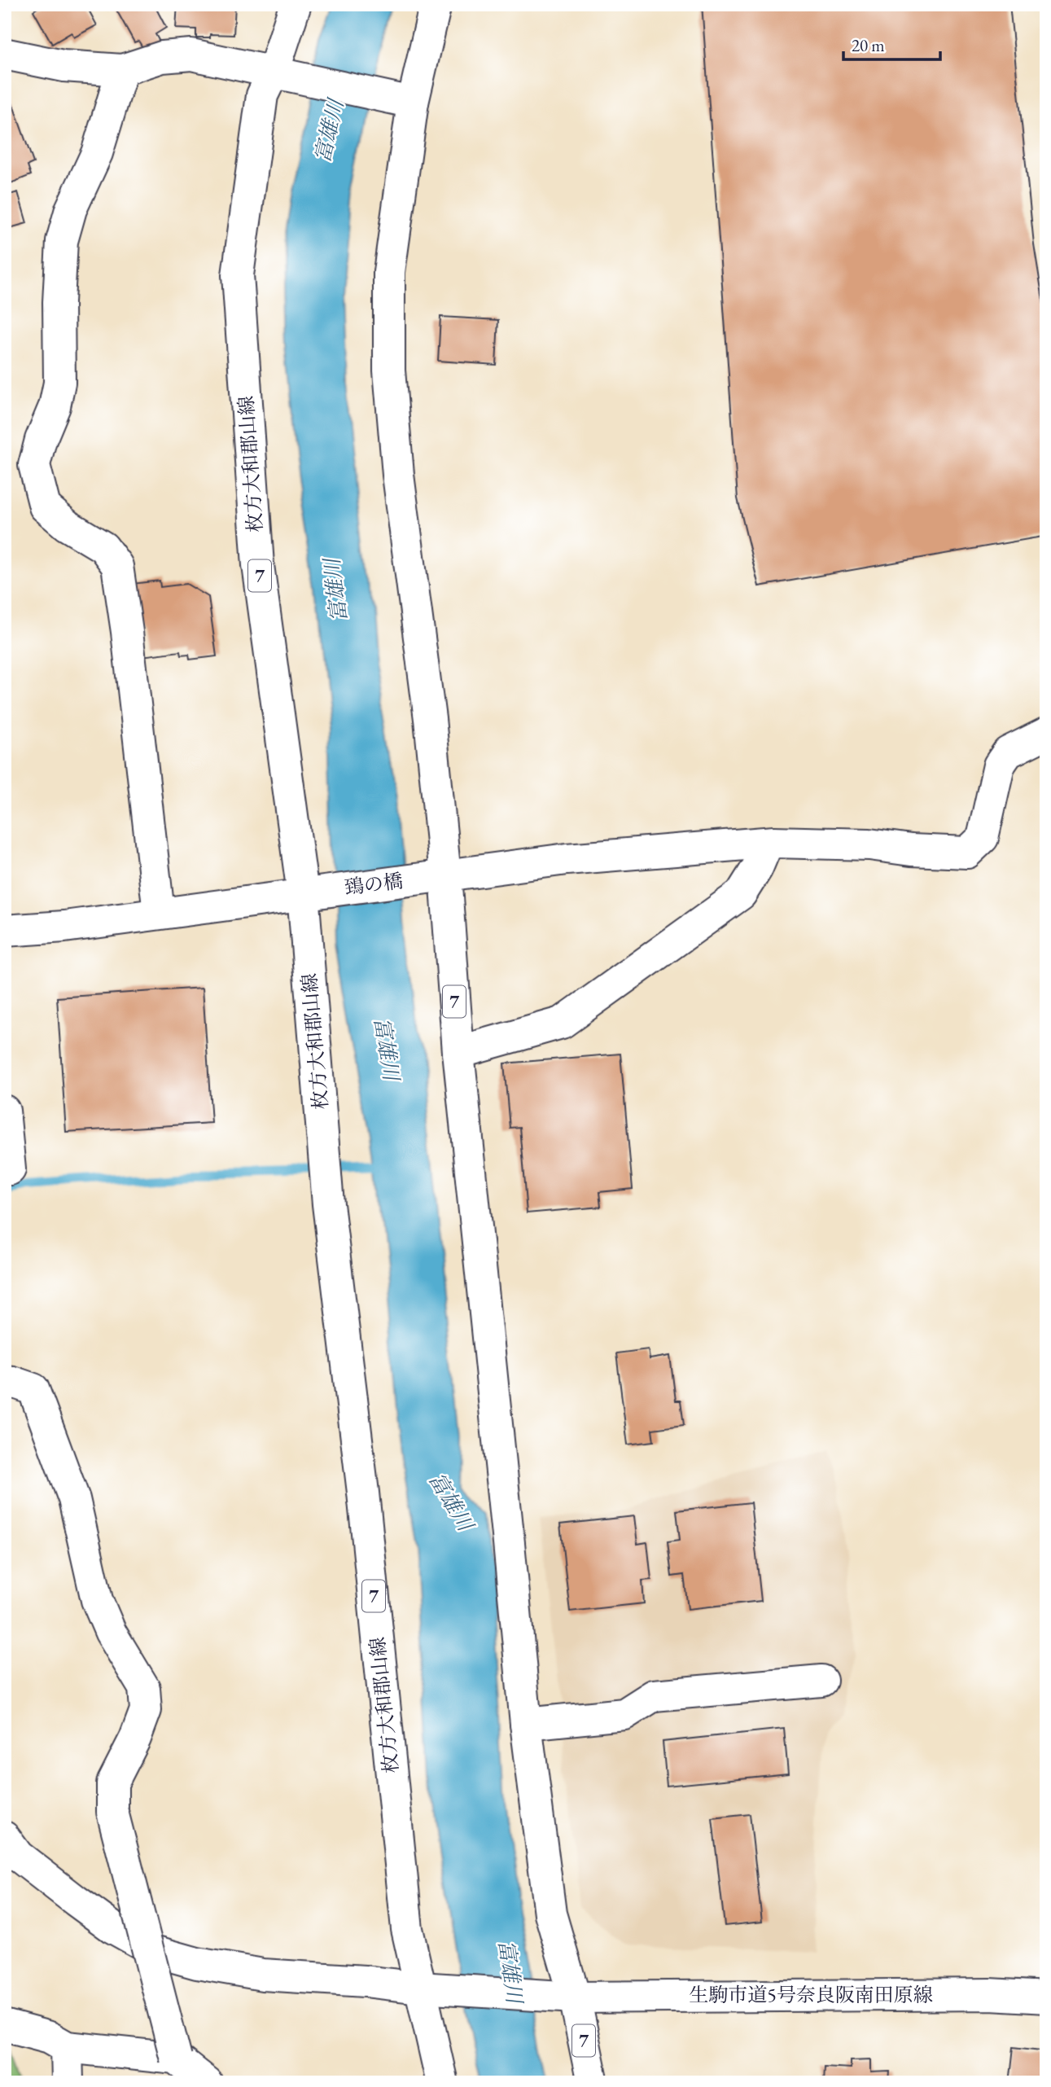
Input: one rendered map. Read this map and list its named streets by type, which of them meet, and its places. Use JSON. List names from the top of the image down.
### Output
{
  "streets": {
    "street": [
      "枚方大和郡山線",
      "7",
      "鵄の橋",
      "生駒市道5号奈良阪南田原線"
    ]
  },
  "crossings": [
    ["枚方大和郡山線", "鵄の橋"],
    ["枚方大和郡山線", "生駒市道5号奈良阪南田原線"],
    ["7", "鵄の橋"],
    ["7", "生駒市道5号奈良阪南田原線"]
  ],
  "water": ["富雄川"],
  "scale_bar": "20 m"
}
